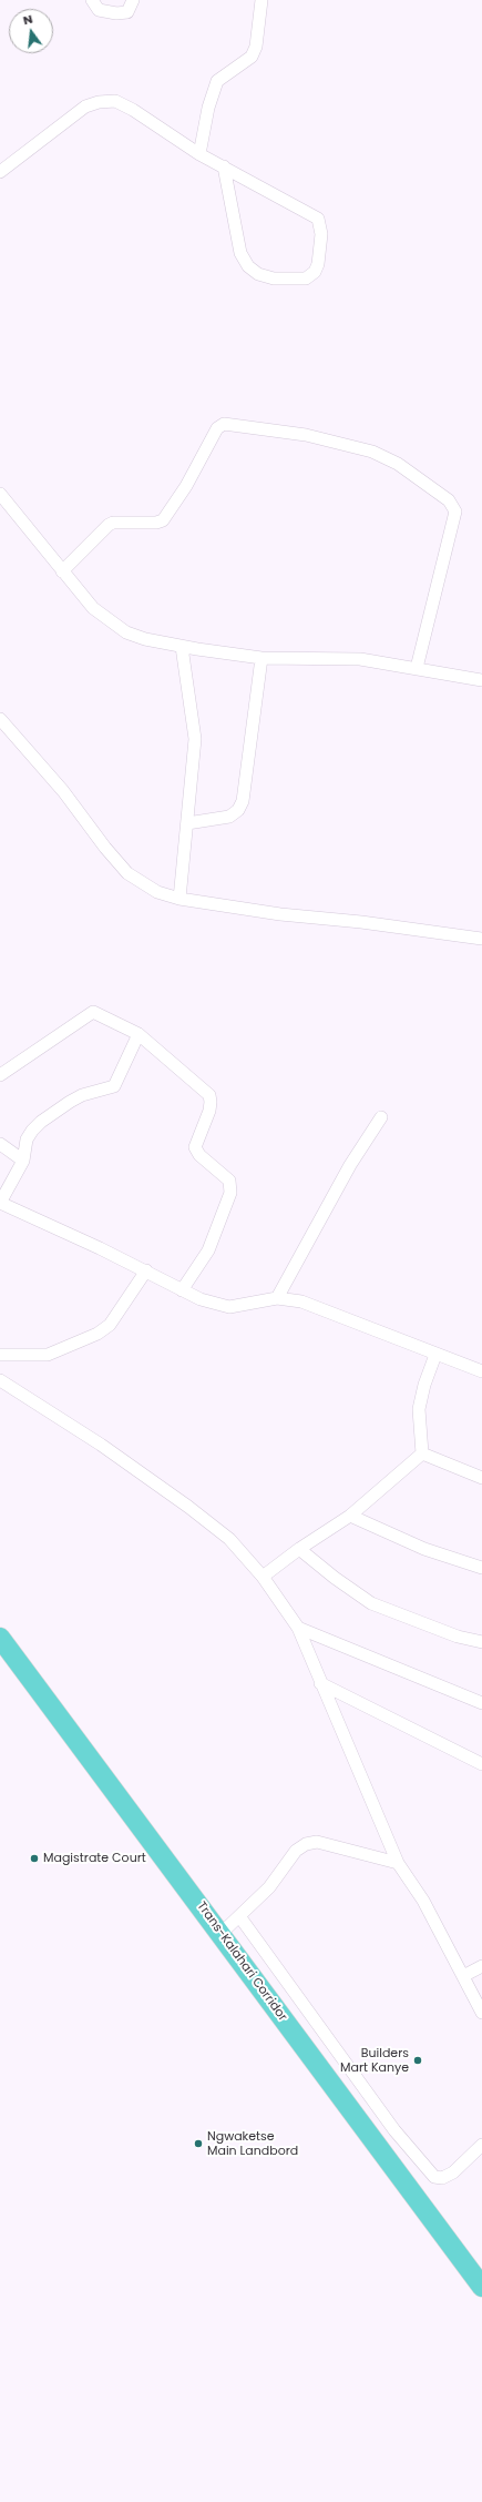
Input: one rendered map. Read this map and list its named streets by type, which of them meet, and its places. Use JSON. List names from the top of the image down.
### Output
{
  "streets": {
    "highway": ["Trans-Kalahari Corridor"]
  },
  "places": ["Magistrate Court", "Builders Mart Kanye", "Ngwaketse Main Landbord"],
  "north": "top"
}
